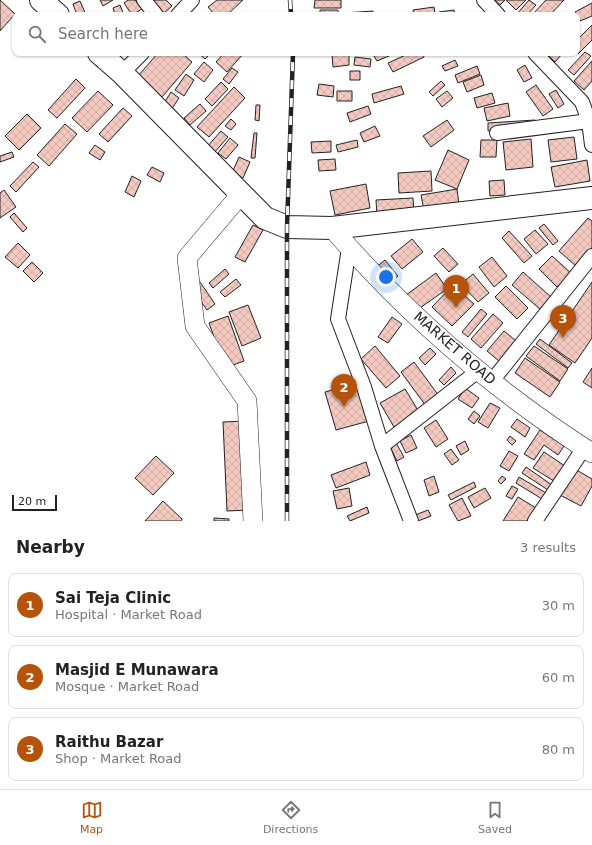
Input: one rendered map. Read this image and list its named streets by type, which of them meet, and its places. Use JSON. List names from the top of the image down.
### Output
{
  "streets": {
    "street": ["MARKET ROAD"]
  },
  "scale_bar": "20 m",
  "page": {
    "search": "Search here",
    "pins": ["1", "3", "2"],
    "scale": "20 m",
    "heading": ["Nearby", "3 results"],
    "list": [
      {
        "mark": "1",
        "name": "Sai Teja Clinic",
        "note": "Hospital · Market Road",
        "value": "30 m"
      },
      {
        "mark": "2",
        "name": "Masjid E Munawara",
        "note": "Mosque · Market Road",
        "value": "60 m"
      },
      {
        "mark": "3",
        "name": "Raithu Bazar",
        "note": "Shop · Market Road",
        "value": "80 m"
      }
    ],
    "nav": ["Map", "Directions", "Saved"]
  }
}
